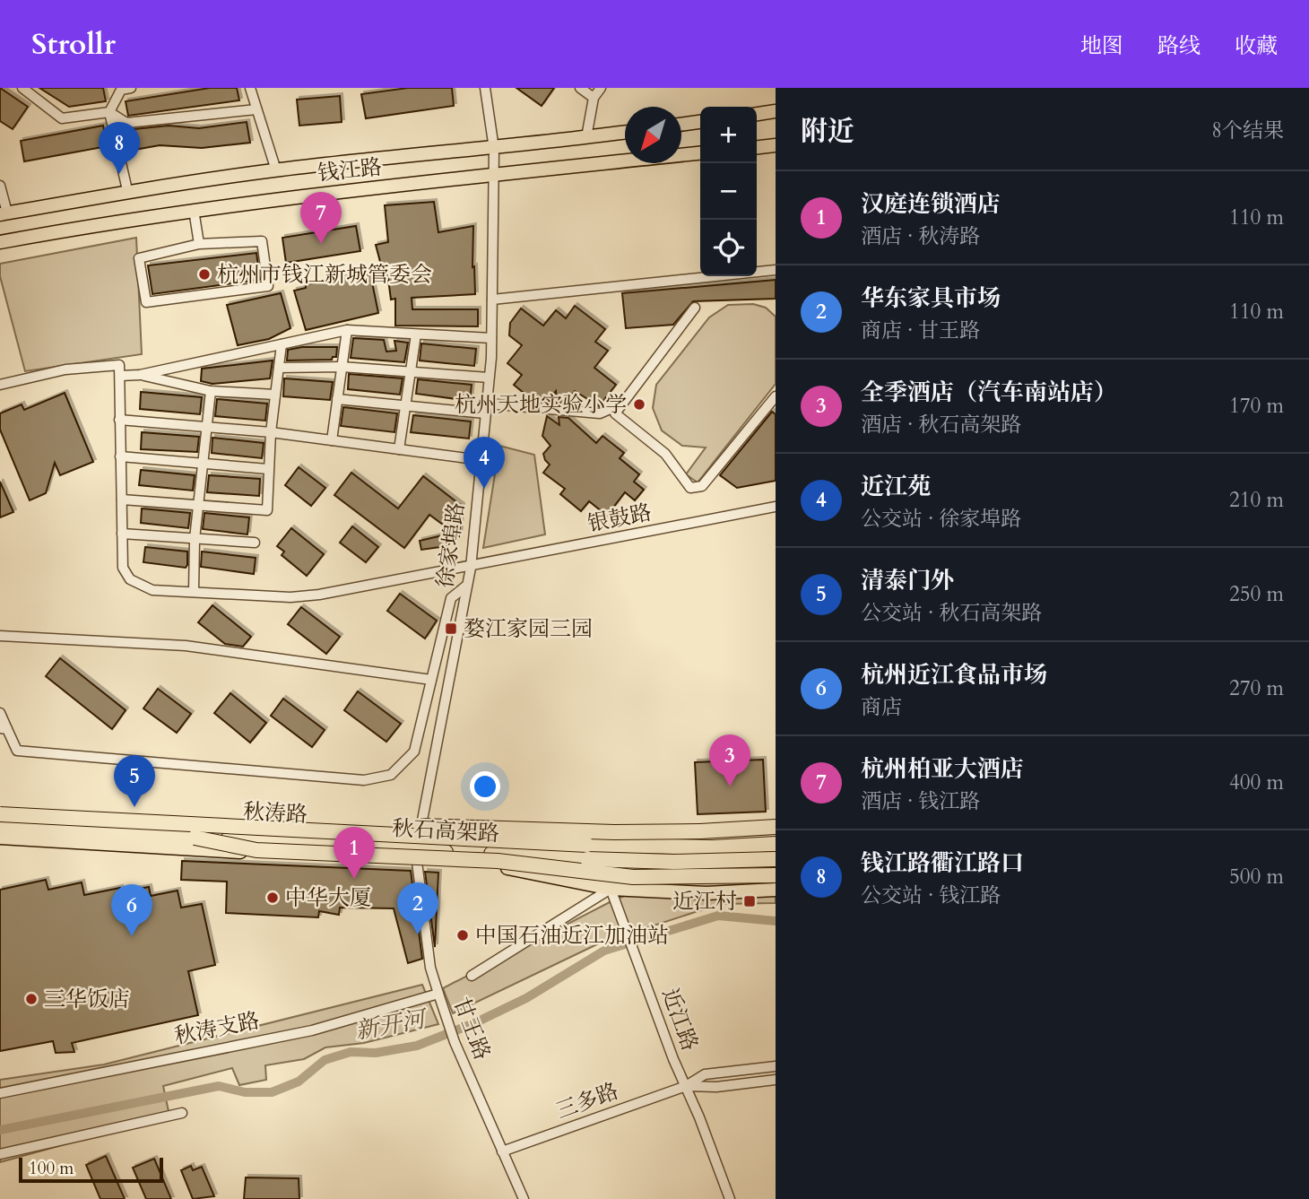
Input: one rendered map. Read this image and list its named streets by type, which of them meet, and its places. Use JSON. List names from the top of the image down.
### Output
{
  "streets": {
    "highway": ["秋石高架路"],
    "main road": ["钱江路", "秋涛路"],
    "street": [
      "银鼓路",
      "徐家埠路",
      "近江路",
      "秋涛支路",
      "甘王路",
      "三多路"
    ]
  },
  "crossings": [
    ["钱江路", "徐家埠路"],
    ["银鼓路", "徐家埠路"],
    ["徐家埠路", "秋涛路"],
    ["秋涛路", "秋石高架路"],
    ["秋涛路", "近江路"],
    ["秋涛路", "甘王路"],
    ["近江路", "三多路"],
    ["秋涛支路", "甘王路"],
    ["甘王路", "三多路"]
  ],
  "water": ["新开河"],
  "places": {
    "other": [
      "杭州市钱江新城管委会",
      "杭州天地实验小学",
      "中华大厦",
      "中国石油近江加油站",
      "三华饭店"
    ],
    "transit": ["婺江家园三园", "近江村"]
  },
  "scale_bar": "100 m",
  "north": "bottom left",
  "page": {
    "header": "Strollr",
    "nav": ["地图", "路线", "收藏"],
    "heading": ["附近", "8个结果"],
    "map_buttons": ["+", "−"],
    "pins": [
      "8",
      "7",
      "4",
      "3",
      "5",
      "1",
      "2",
      "6"
    ],
    "list": [
      {
        "mark": "1",
        "name": "汉庭连锁酒店",
        "note": "酒店 · 秋涛路",
        "value": "110 m"
      },
      {
        "mark": "2",
        "name": "华东家具市场",
        "note": "商店 · 甘王路",
        "value": "110 m"
      },
      {
        "mark": "3",
        "name": "全季酒店（汽车南站店）",
        "note": "酒店 · 秋石高架路",
        "value": "170 m"
      },
      {
        "mark": "4",
        "name": "近江苑",
        "note": "公交站 · 徐家埠路",
        "value": "210 m"
      },
      {
        "mark": "5",
        "name": "清泰门外",
        "note": "公交站 · 秋石高架路",
        "value": "250 m"
      },
      {
        "mark": "6",
        "name": "杭州近江食品市场",
        "note": "商店",
        "value": "270 m"
      },
      {
        "mark": "7",
        "name": "杭州柏亚大酒店",
        "note": "酒店 · 钱江路",
        "value": "400 m"
      },
      {
        "mark": "8",
        "name": "钱江路衢江路口",
        "note": "公交站 · 钱江路",
        "value": "500 m"
      }
    ],
    "scale": "100 m"
  }
}
